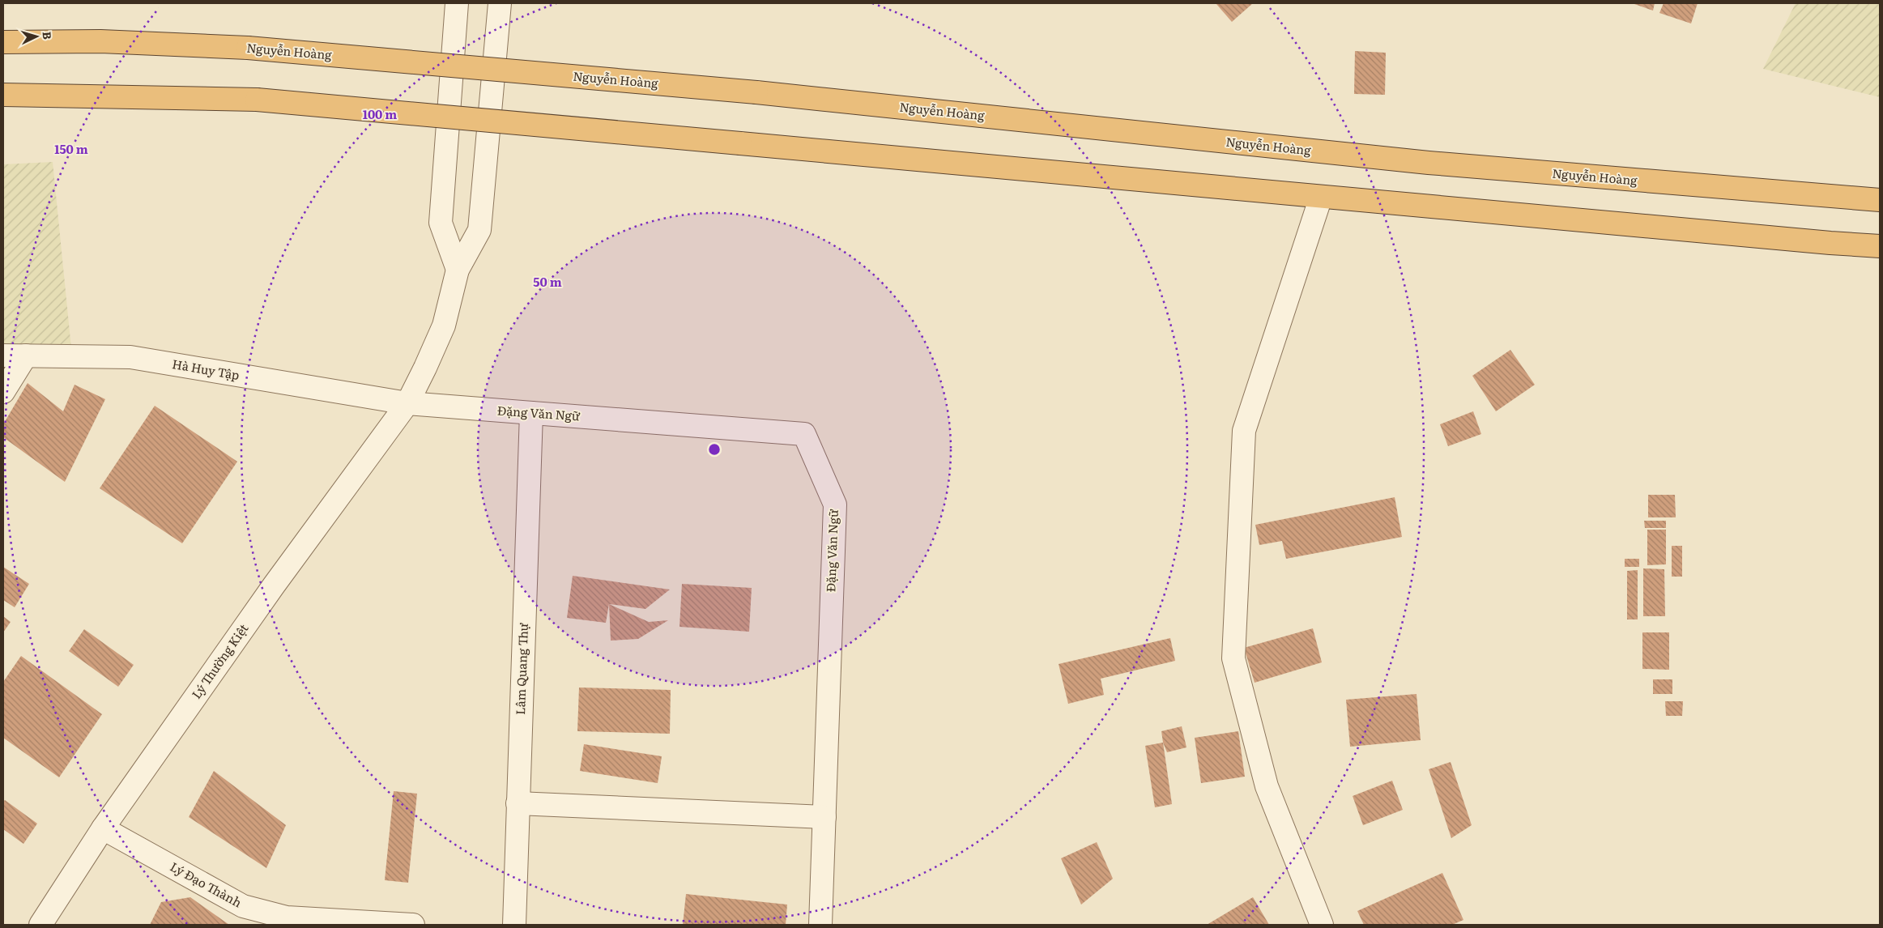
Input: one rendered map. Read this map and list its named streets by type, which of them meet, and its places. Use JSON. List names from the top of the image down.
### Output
{
  "streets": {
    "highway": ["Nguyễn Hoàng"],
    "street": [
      "Hà Huy Tập",
      "Đặng Văn Ngữ",
      "Lý Thường Kiệt",
      "Lâm Quang Thự",
      "Lý Đạo Thành"
    ]
  },
  "crossings": [
    ["Hà Huy Tập", "Đặng Văn Ngữ"],
    ["Hà Huy Tập", "Lý Thường Kiệt"],
    ["Đặng Văn Ngữ", "Lý Thường Kiệt"],
    ["Đặng Văn Ngữ", "Lâm Quang Thự"],
    ["Lý Thường Kiệt", "Lý Đạo Thành"]
  ],
  "north": "right",
  "rings": ["100 m", "150 m", "50 m"]
}
